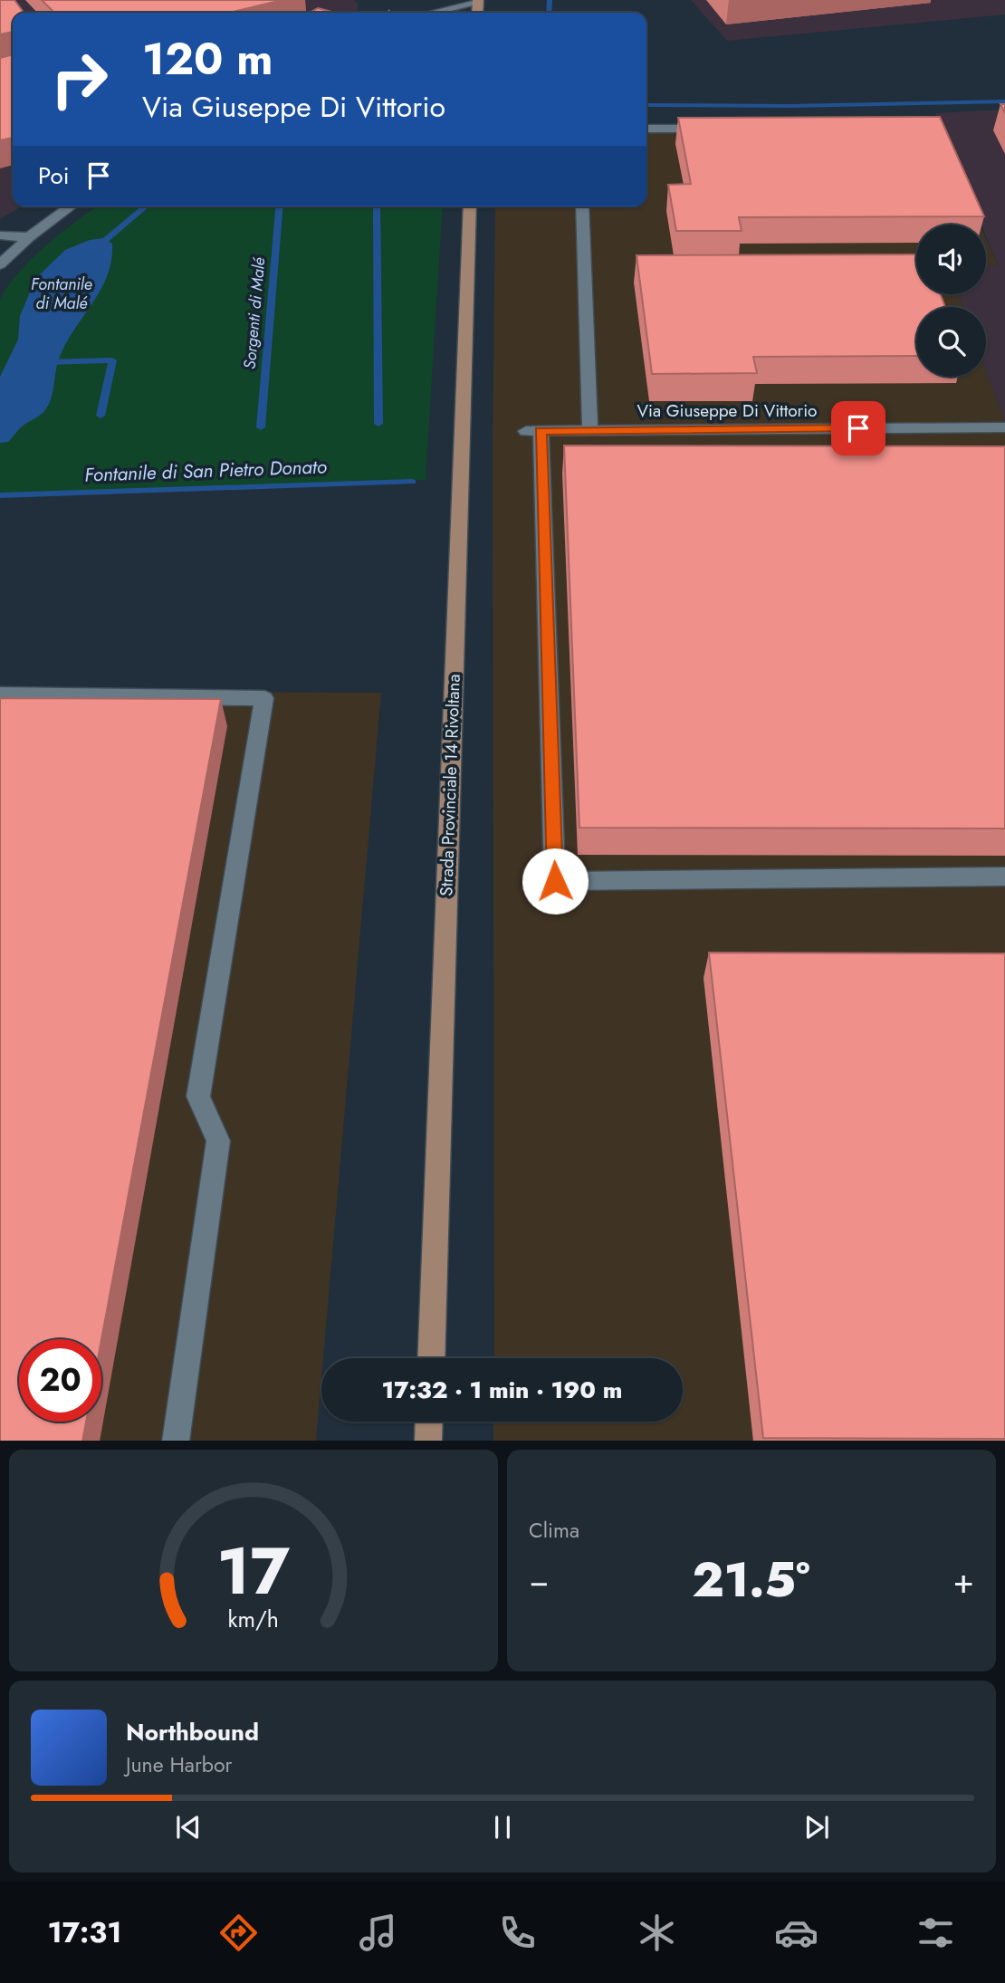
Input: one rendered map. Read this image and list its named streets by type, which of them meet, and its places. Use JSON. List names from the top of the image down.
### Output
{
  "streets": {
    "main road": ["Strada Provinciale 14 Rivoltana"],
    "street": ["Via Giuseppe Di Vittorio"]
  },
  "water": ["Fontanile di Malé", "Sorgenti di Malé", "Fontanile di San Pietro Donato"],
  "page": {
    "turn": ["120 m", "Via Giuseppe Di Vittorio"],
    "then": "Poi",
    "limit": "20",
    "trip": "17:32 · 1 min · 190 m",
    "tile": "Clima",
    "heat": ["−", "21.5°", "+"],
    "song": ["Northbound", "June Harbor"],
    "tabs": "17:31",
    "gauge": ["17", "km/h"]
  }
}
